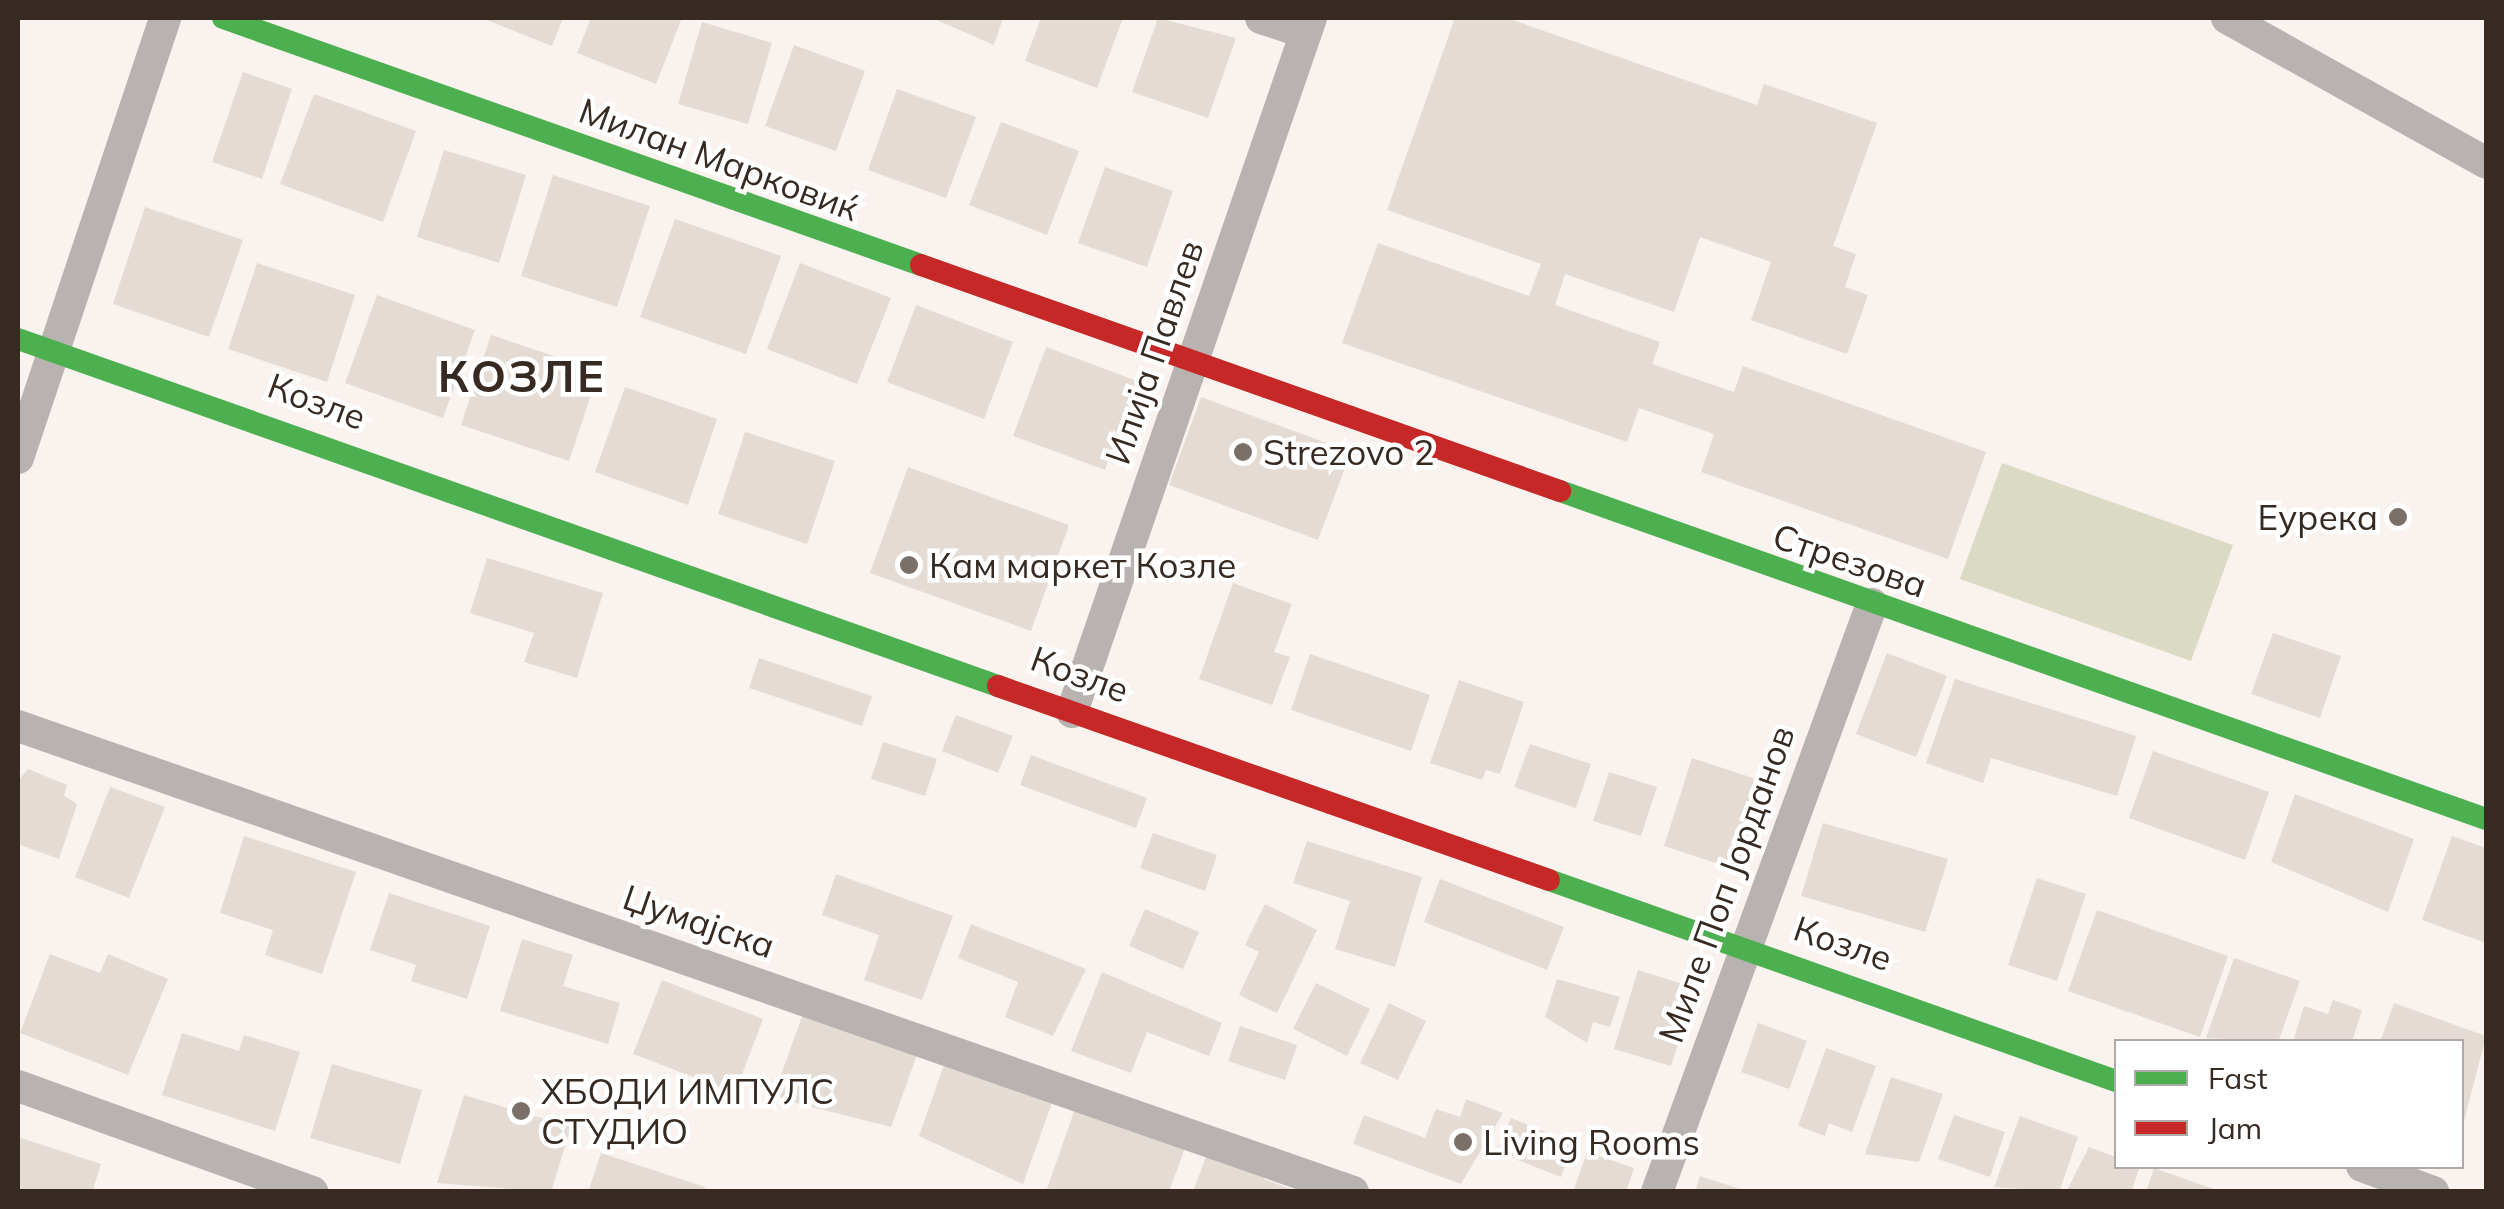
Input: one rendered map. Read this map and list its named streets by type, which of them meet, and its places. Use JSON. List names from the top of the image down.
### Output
{
  "streets": {
    "street": [
      "Милан Марковиќ",
      "Илија Павлев",
      "Козле",
      "Стрезова",
      "Миле Поп Јорданов",
      "Џумајска"
    ]
  },
  "crossings": [
    ["Милан Марковиќ", "Илија Павлев"],
    ["Милан Марковиќ", "Стрезова"],
    ["Илија Павлев", "Козле"],
    ["Илија Павлев", "Стрезова"],
    ["Козле", "Миле Поп Јорданов"],
    ["Стрезова", "Миле Поп Јорданов"]
  ],
  "districts": ["КОЗЛЕ"],
  "places": [
    "Strezovo 2",
    "Еурека",
    "Кам маркет Козле",
    "ХБОДИ ИМПУЛС СТУДИО",
    "Living Rooms"
  ],
  "legend": ["Fast", "Jam"]
}
